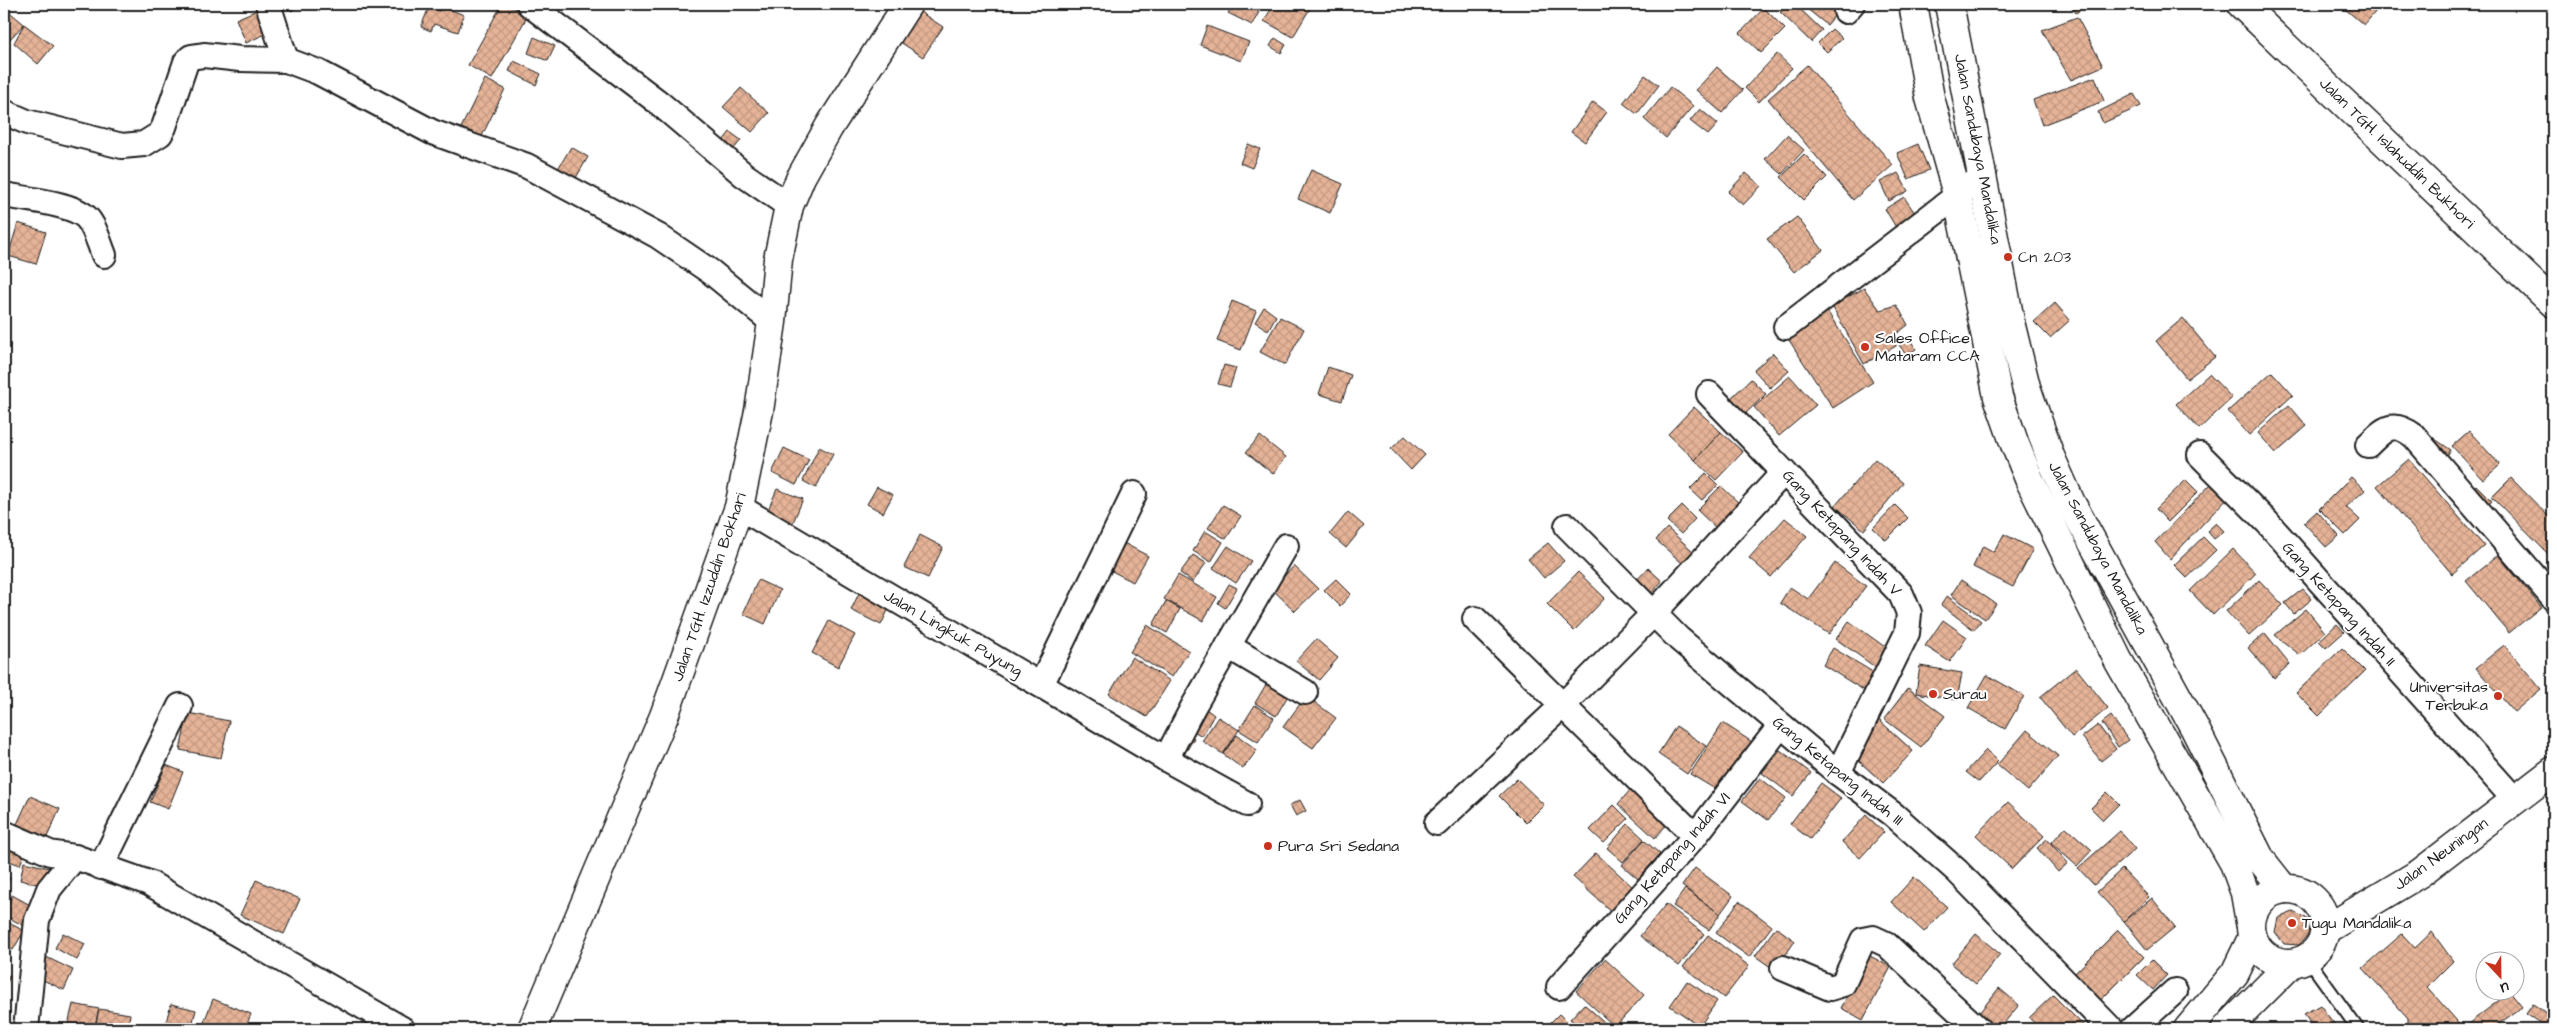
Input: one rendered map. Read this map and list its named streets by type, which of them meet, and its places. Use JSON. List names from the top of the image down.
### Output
{
  "streets": {
    "main road": [
      "Jalan Sandubaya Mandalika",
      "Jalan TGH. Islahuddin Bukhori",
      "Jalan TGH. Izzuddin Bokhari",
      "Jalan Neuningan"
    ],
    "street": [
      "Gang Ketapang Indah V",
      "Gang Ketapang Indah II",
      "Jalan Lingkuk Puyung",
      "Gang Ketapang Indah III",
      "Gang Ketapang Indah VI"
    ]
  },
  "crossings": [
    ["Jalan Sandubaya Mandalika", "Jalan Neuningan"],
    ["Gang Ketapang Indah V", "Gang Ketapang Indah III"],
    ["Jalan TGH. Izzuddin Bokhari", "Jalan Lingkuk Puyung"],
    ["Gang Ketapang Indah II", "Jalan Neuningan"],
    ["Gang Ketapang Indah III", "Gang Ketapang Indah VI"]
  ],
  "places": [
    "Cn 203",
    "Sales Office Mataram CCA",
    "Surau",
    "Universitas Terbuka",
    "Pura Sri Sedana",
    "Tugu Mandalika"
  ],
  "north": "bottom"
}
